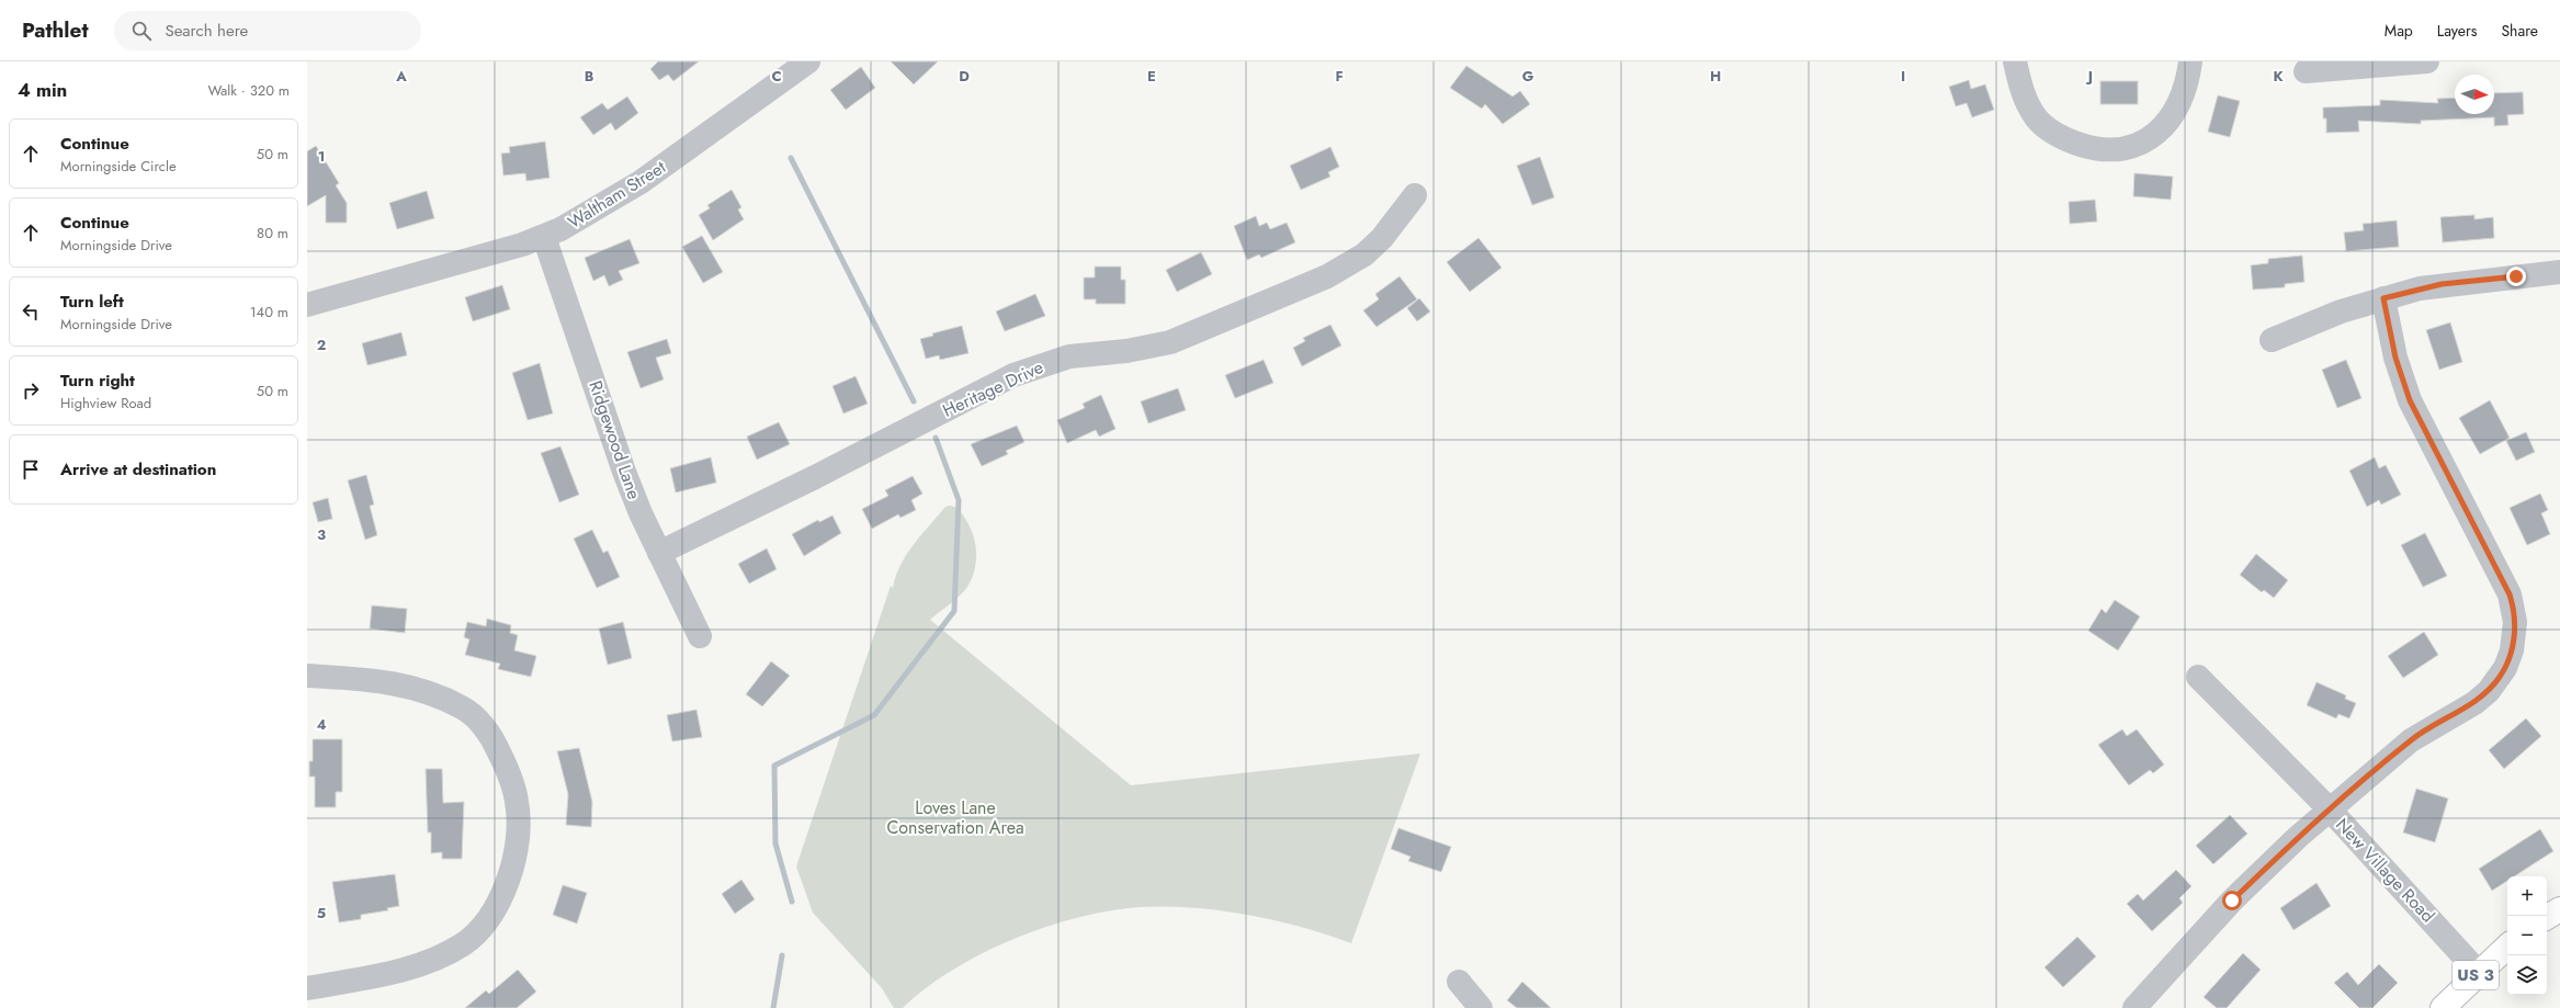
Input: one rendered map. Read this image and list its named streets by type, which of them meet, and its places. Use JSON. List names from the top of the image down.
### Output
{
  "streets": {
    "highway": ["US 3"],
    "street": [
      "Waltham Street",
      "Heritage Drive",
      "Ridgewood Lane",
      "New Village Road"
    ]
  },
  "crossings": [
    ["Waltham Street", "Ridgewood Lane"],
    ["Heritage Drive", "Ridgewood Lane"],
    ["New Village Road", "US 3"]
  ],
  "parks": ["Loves Lane Conservation Area"],
  "north": "right",
  "page": {
    "header": "Pathlet",
    "search": "Search here",
    "nav": ["Map", "Layers", "Share"],
    "heading": ["4 min", "Walk · 320 m"],
    "list": [
      ["Continue", "Morningside Circle", "50 m"],
      ["Continue", "Morningside Drive", "80 m"],
      ["Turn left", "Morningside Drive", "140 m"],
      ["Turn right", "Highview Road", "50 m"],
      "Arrive at destination"
    ],
    "map_buttons": ["+", "−"]
  },
  "grid": {
    "columns": [
      "A",
      "B",
      "C",
      "D",
      "E",
      "F",
      "G",
      "H",
      "I",
      "J",
      "K"
    ],
    "rows": [
      "1",
      "2",
      "3",
      "4",
      "5"
    ]
  }
}
